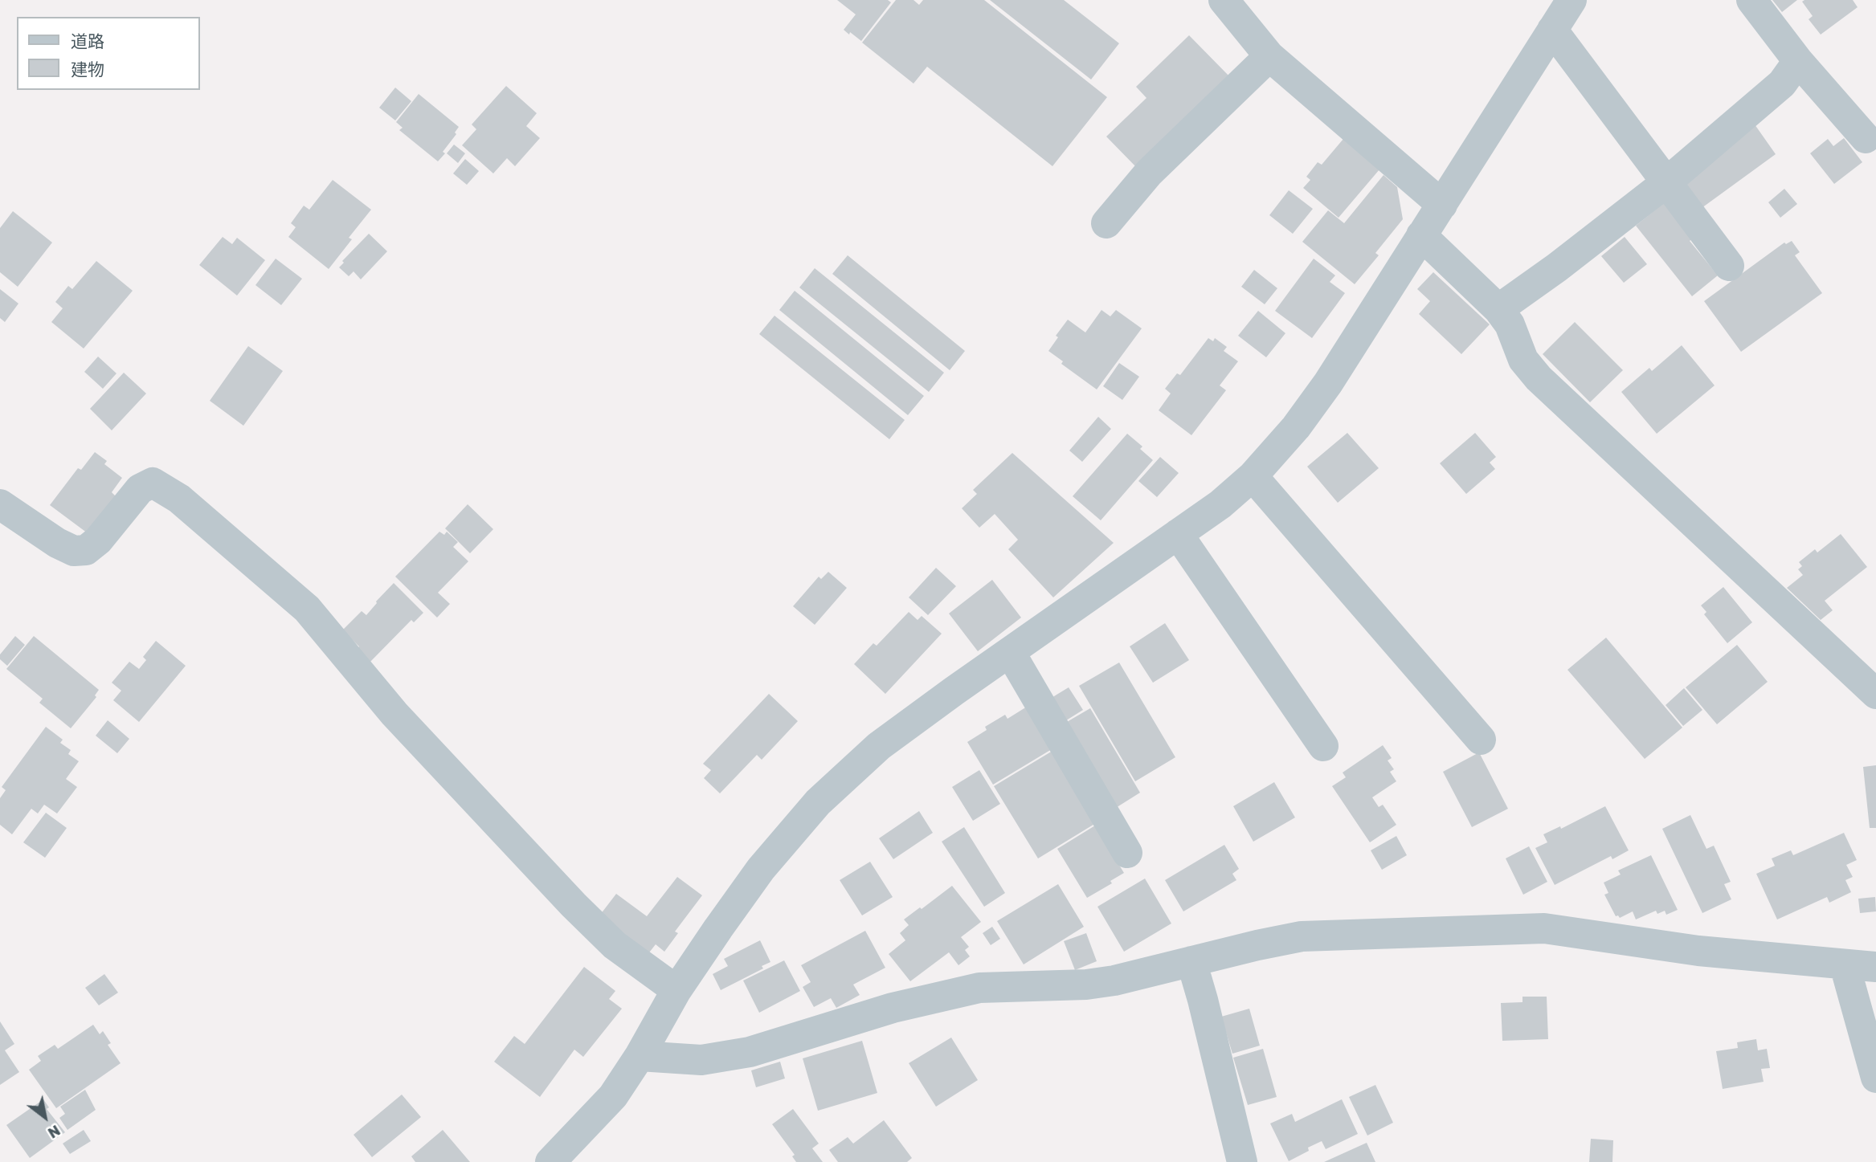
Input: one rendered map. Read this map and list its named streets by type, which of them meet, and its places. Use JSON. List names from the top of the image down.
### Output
{
  "legend": ["道路", "建物"],
  "north": "bottom right"
}
